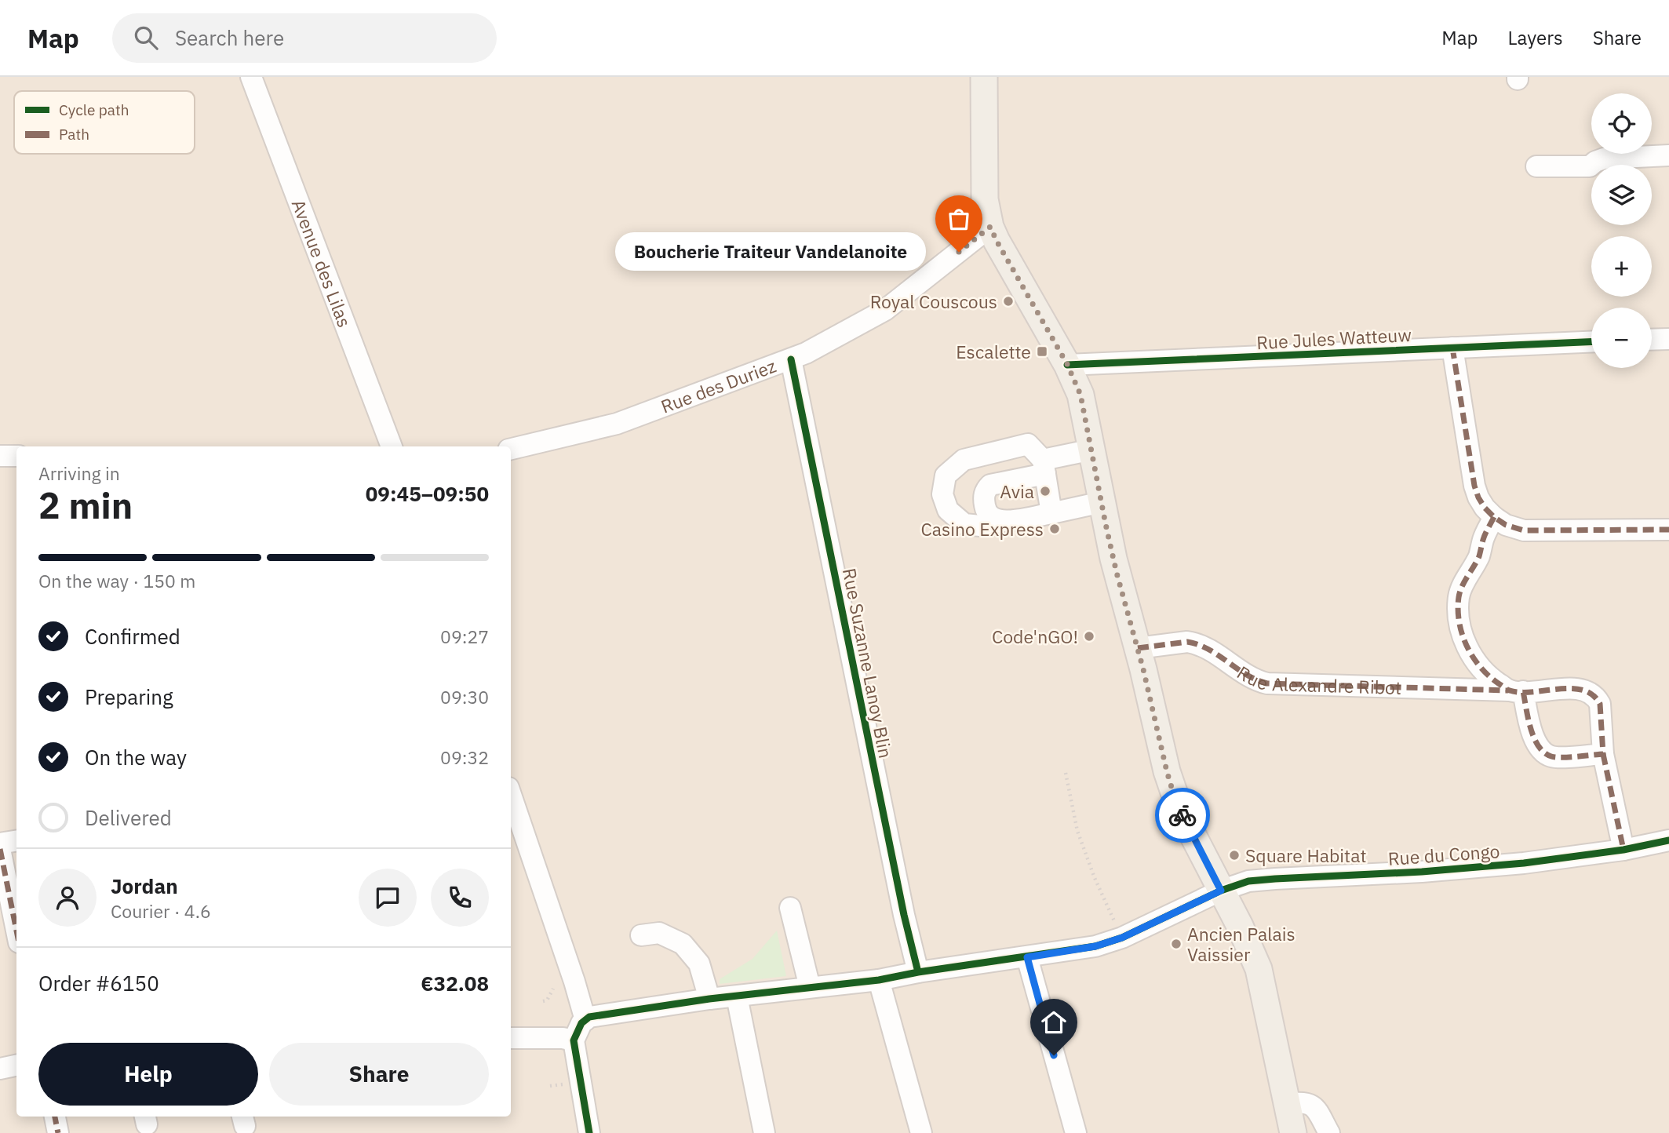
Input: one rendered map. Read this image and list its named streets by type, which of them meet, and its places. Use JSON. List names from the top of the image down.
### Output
{
  "streets": {
    "street": [
      "Avenue des Lilas",
      "Rue Jules Watteuw",
      "Rue des Duriez",
      "Rue Suzanne Lanoy Blin",
      "Rue Alexandre Ribot",
      "Rue du Congo"
    ]
  },
  "crossings": [
    ["Rue des Duriez", "Rue Suzanne Lanoy Blin"],
    ["Rue Suzanne Lanoy Blin", "Rue du Congo"]
  ],
  "places": {
    "other": [
      "Boucherie Traiteur Vandelanoite",
      "Royal Couscous",
      "Avia",
      "Casino Express",
      "Code'nGO!",
      "Square Habitat",
      "Ancien Palais Vaissier"
    ],
    "transit": ["Escalette"]
  },
  "legend": ["Cycle path", "Path"],
  "page": {
    "header": "Map",
    "search": "Search here",
    "nav": ["Map", "Layers", "Share"],
    "map_buttons": ["+", "−"],
    "bubble": "Boucherie Traiteur Vandelanoite",
    "heading": ["2 min", "Arriving in", "09:45–09:50"],
    "panel": [
      "Jordan",
      "Courier · 4.6",
      "Order #6150",
      "€32.08"
    ],
    "bar": "On the way · 150 m",
    "list": [
      ["Confirmed", "09:27"],
      ["Preparing", "09:30"],
      ["On the way", "09:32"],
      "Delivered"
    ],
    "buttons": ["Help", "Share"]
  }
}
